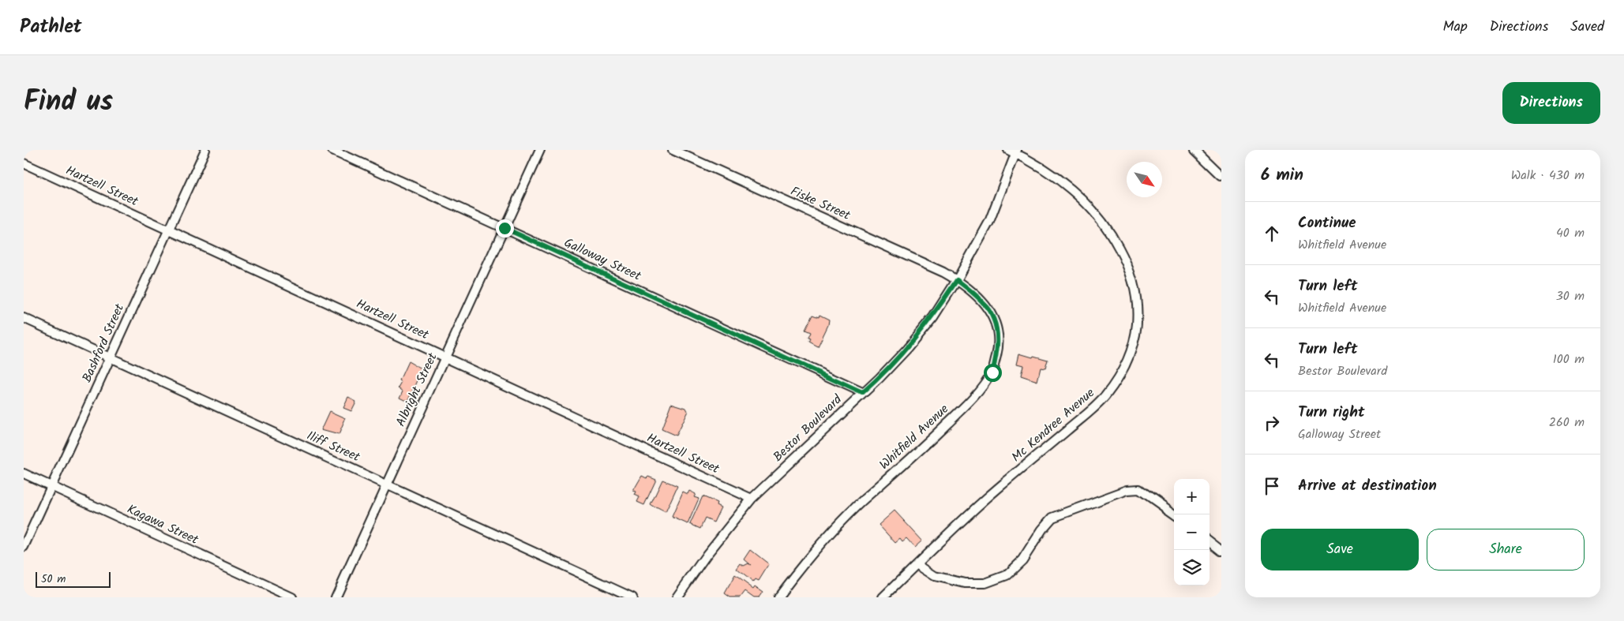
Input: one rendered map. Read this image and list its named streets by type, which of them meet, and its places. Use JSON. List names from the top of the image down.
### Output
{
  "streets": {
    "street": [
      "Hartzell Street",
      "Fiske Street",
      "Galloway Street",
      "Bashford Street",
      "Albright Street",
      "Mc Kendree Avenue",
      "Bestor Boulevard",
      "Whitfield Avenue",
      "Iliff Street",
      "Kagawa Street"
    ]
  },
  "crossings": [
    ["Hartzell Street", "Bashford Street"],
    ["Hartzell Street", "Albright Street"],
    ["Hartzell Street", "Bestor Boulevard"],
    ["Fiske Street", "Bestor Boulevard"],
    ["Fiske Street", "Whitfield Avenue"],
    ["Galloway Street", "Albright Street"],
    ["Galloway Street", "Bestor Boulevard"],
    ["Bashford Street", "Iliff Street"],
    ["Bashford Street", "Kagawa Street"],
    ["Albright Street", "Iliff Street"],
    ["Mc Kendree Avenue", "Bestor Boulevard"],
    ["Bestor Boulevard", "Whitfield Avenue"]
  ],
  "scale_bar": "50 m",
  "north": "bottom right",
  "page": {
    "header": "Pathlet",
    "nav": ["Map", "Directions", "Saved"],
    "title": "Find us",
    "buttons": [
      "Directions",
      ["Save", "Share"]
    ],
    "heading": ["6 min", "Walk · 430 m"],
    "list": [
      ["Continue", "Whitfield Avenue", "40 m"],
      ["Turn left", "Whitfield Avenue", "30 m"],
      ["Turn left", "Bestor Boulevard", "100 m"],
      ["Turn right", "Galloway Street", "260 m"],
      "Arrive at destination"
    ],
    "map_buttons": ["+", "−"],
    "scale": "50 m"
  }
}
